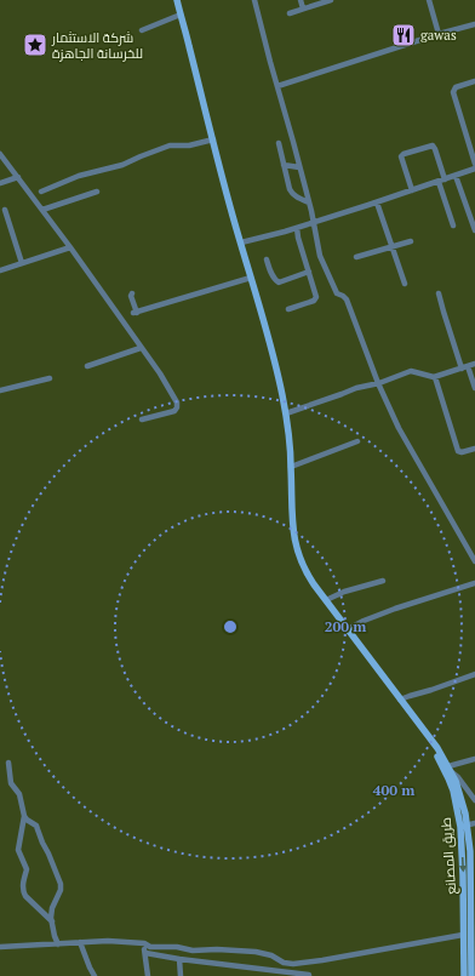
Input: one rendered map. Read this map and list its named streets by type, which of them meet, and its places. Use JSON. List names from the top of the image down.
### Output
{
  "streets": {
    "main road": ["طريق المصانع"]
  },
  "places": {
    "restaurant": ["gawas"],
    "place": ["شركة الاستثمار للخرسانة الجاهزة"]
  },
  "rings": ["200 m", "400 m"]
}
